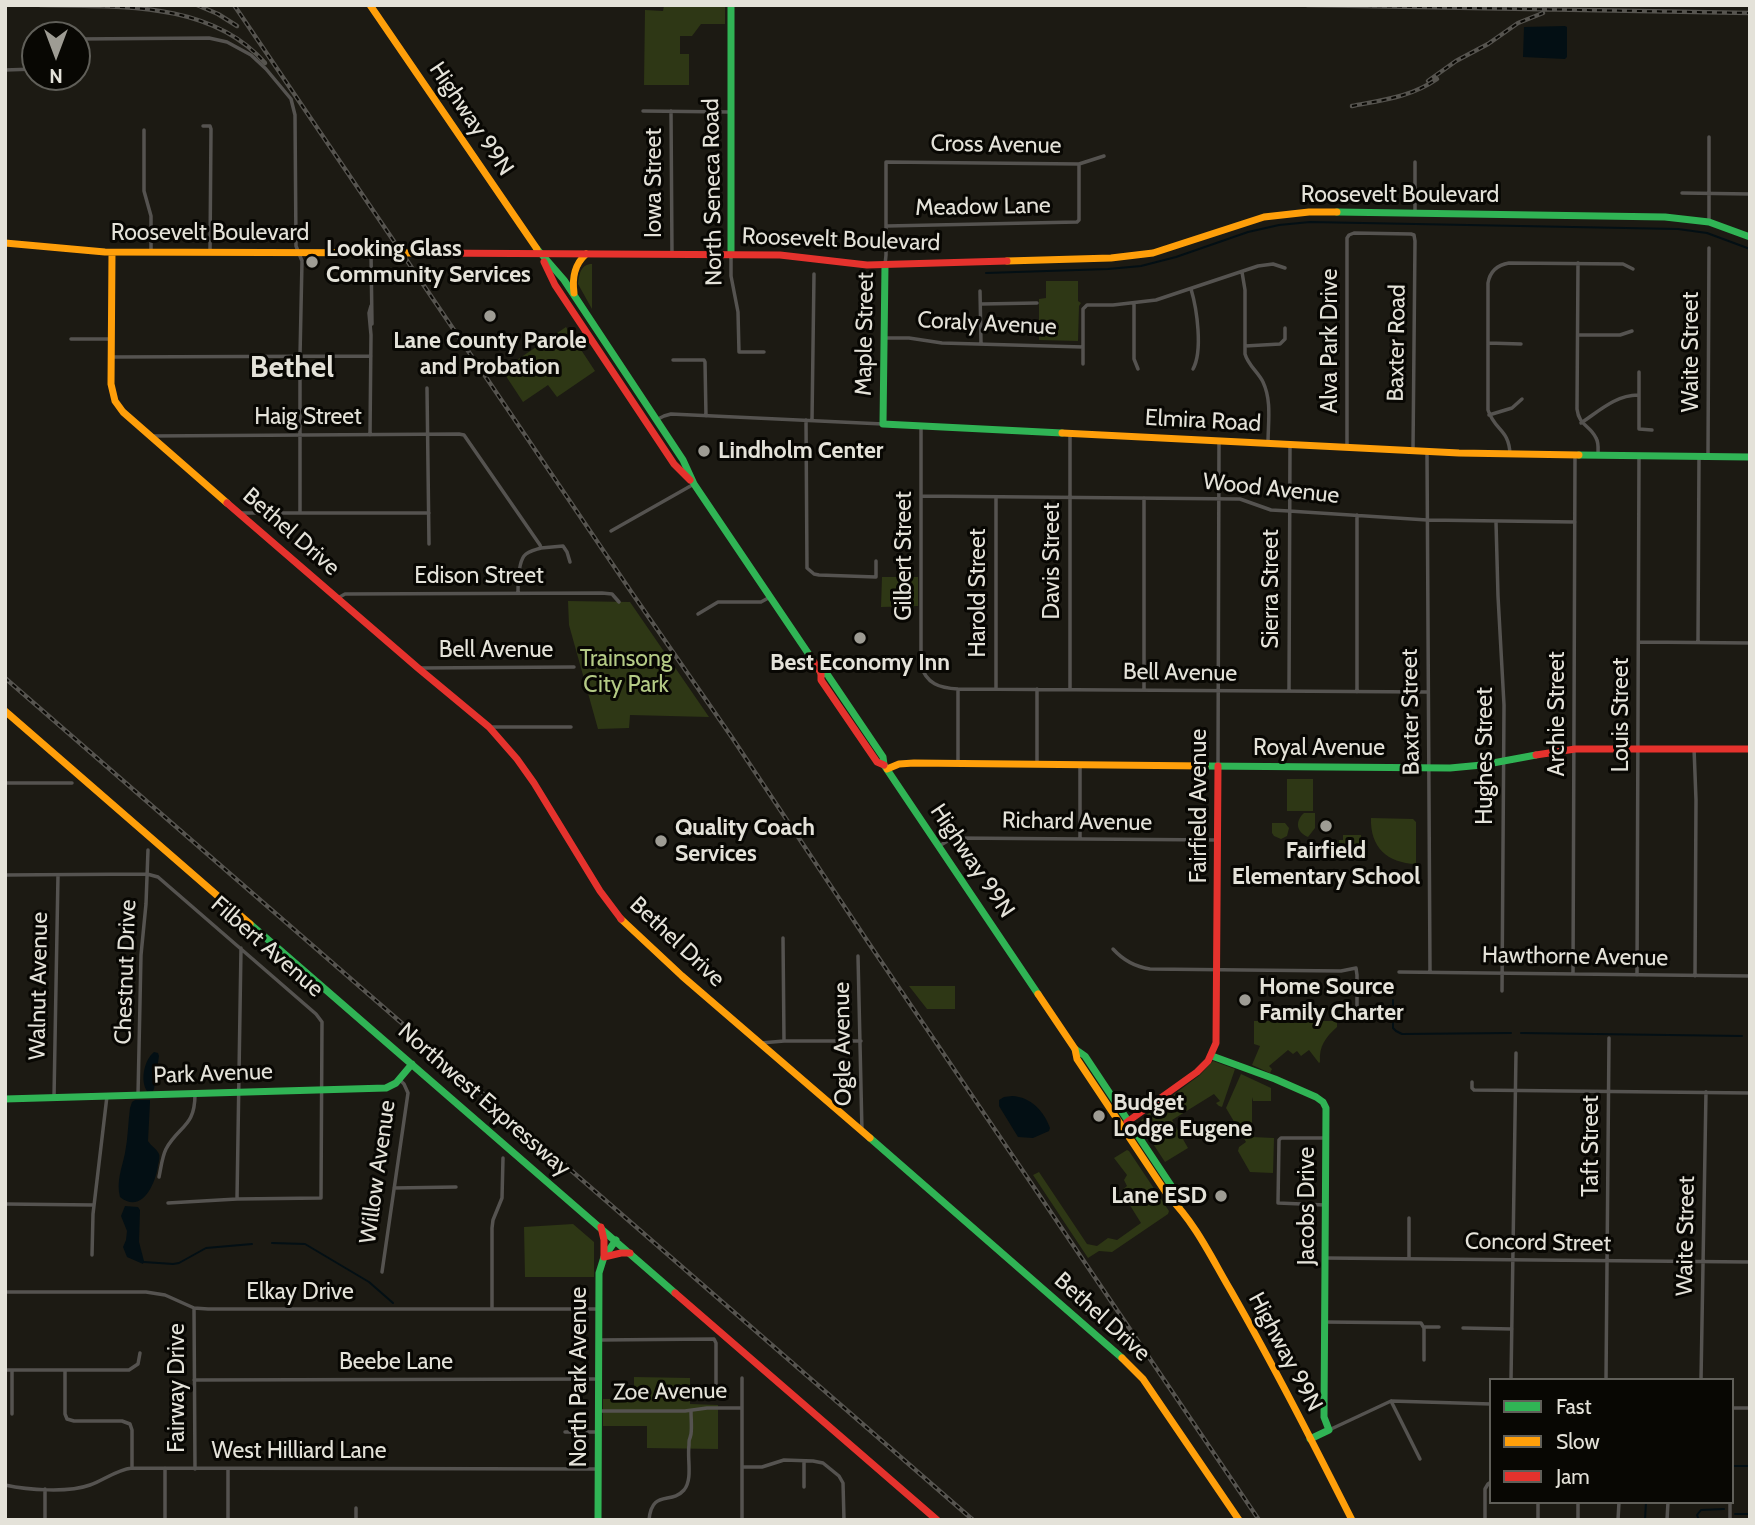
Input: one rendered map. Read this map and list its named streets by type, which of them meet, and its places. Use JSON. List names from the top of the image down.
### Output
{
  "streets": {
    "main road": [
      "Highway 99N",
      "North Seneca Road",
      "Roosevelt Boulevard",
      "Maple Street",
      "Elmira Road",
      "Bethel Drive",
      "Royal Avenue",
      "Fairfield Avenue",
      "Park Avenue",
      "Northwest Expressway",
      "Jacobs Drive",
      "North Park Avenue"
    ],
    "street": [
      "Cross Avenue",
      "Iowa Street",
      "Meadow Lane",
      "Coraly Avenue",
      "Alva Park Drive",
      "Baxter Road",
      "Waite Street",
      "Haig Street",
      "Wood Avenue",
      "Gilbert Street",
      "Davis Street",
      "Edison Street",
      "Sierra Street",
      "Harold Street",
      "Bell Avenue",
      "Baxter Street",
      "Archie Street",
      "Louis Street",
      "Hughes Street",
      "Richard Avenue",
      "Filbert Avenue",
      "Hawthorne Avenue",
      "Chestnut Drive",
      "Walnut Avenue",
      "Ogle Avenue",
      "Taft Street",
      "Willow Avenue",
      "Concord Street",
      "Elkay Drive",
      "Beebe Lane",
      "Fairway Drive",
      "Zoe Avenue",
      "West Hilliard Lane"
    ]
  },
  "crossings": [
    ["Highway 99N", "Roosevelt Boulevard"],
    ["Highway 99N", "Elmira Road"],
    ["Highway 99N", "Royal Avenue"],
    ["Highway 99N", "Richard Avenue"],
    ["Cross Avenue", "Meadow Lane"],
    ["Cross Avenue", "Maple Street"],
    ["Iowa Street", "Roosevelt Boulevard"],
    ["North Seneca Road", "Roosevelt Boulevard"],
    ["Roosevelt Boulevard", "Maple Street"],
    ["Roosevelt Boulevard", "Bethel Drive"],
    ["Meadow Lane", "Maple Street"],
    ["Coraly Avenue", "Maple Street"],
    ["Maple Street", "Elmira Road"],
    ["Alva Park Drive", "Baxter Road"],
    ["Alva Park Drive", "Elmira Road"],
    ["Baxter Road", "Elmira Road"],
    ["Waite Street", "Elmira Road"],
    ["Waite Street", "Concord Street"],
    ["Haig Street", "Bethel Drive"],
    ["Elmira Road", "Gilbert Street"],
    ["Elmira Road", "Davis Street"],
    ["Elmira Road", "Sierra Street"],
    ["Elmira Road", "Baxter Street"],
    ["Elmira Road", "Archie Street"],
    ["Elmira Road", "Louis Street"],
    ["Elmira Road", "Fairfield Avenue"],
    ["Wood Avenue", "Gilbert Street"],
    ["Wood Avenue", "Davis Street"],
    ["Wood Avenue", "Sierra Street"],
    ["Wood Avenue", "Harold Street"],
    ["Wood Avenue", "Baxter Street"],
    ["Wood Avenue", "Archie Street"],
    ["Wood Avenue", "Hughes Street"],
    ["Wood Avenue", "Fairfield Avenue"],
    ["Bethel Drive", "Edison Street"],
    ["Bethel Drive", "Bell Avenue"],
    ["Bethel Drive", "Ogle Avenue"],
    ["Gilbert Street", "Bell Avenue"],
    ["Davis Street", "Bell Avenue"],
    ["Sierra Street", "Bell Avenue"],
    ["Harold Street", "Bell Avenue"],
    ["Bell Avenue", "Baxter Street"],
    ["Bell Avenue", "Fairfield Avenue"],
    ["Baxter Street", "Royal Avenue"],
    ["Baxter Street", "Hawthorne Avenue"],
    ["Archie Street", "Royal Avenue"],
    ["Archie Street", "Hawthorne Avenue"],
    ["Louis Street", "Royal Avenue"],
    ["Louis Street", "Hawthorne Avenue"],
    ["Royal Avenue", "Hughes Street"],
    ["Royal Avenue", "Fairfield Avenue"],
    ["Hughes Street", "Hawthorne Avenue"],
    ["Fairfield Avenue", "Richard Avenue"],
    ["Fairfield Avenue", "Jacobs Drive"],
    ["Filbert Avenue", "Chestnut Drive"],
    ["Filbert Avenue", "Park Avenue"],
    ["Chestnut Drive", "Park Avenue"],
    ["Walnut Avenue", "Park Avenue"],
    ["Park Avenue", "Willow Avenue"],
    ["Northwest Expressway", "North Park Avenue"],
    ["Taft Street", "Concord Street"],
    ["Jacobs Drive", "Concord Street"],
    ["Elkay Drive", "North Park Avenue"],
    ["Elkay Drive", "Fairway Drive"],
    ["Beebe Lane", "North Park Avenue"],
    ["Beebe Lane", "Fairway Drive"],
    ["North Park Avenue", "Zoe Avenue"],
    ["North Park Avenue", "West Hilliard Lane"],
    ["Fairway Drive", "West Hilliard Lane"]
  ],
  "districts": ["Bethel"],
  "parks": ["Trainsong City Park"],
  "places": [
    "Looking Glass Community Services",
    "Lane County Parole and Probation",
    "Lindholm Center",
    "Best Economy Inn",
    "Fairfield Elementary School",
    "Quality Coach Services",
    "Home Source Family Charter",
    "Budget Lodge Eugene",
    "Lane ESD"
  ],
  "legend": ["Fast", "Slow", "Jam"],
  "north": "bottom"
}
